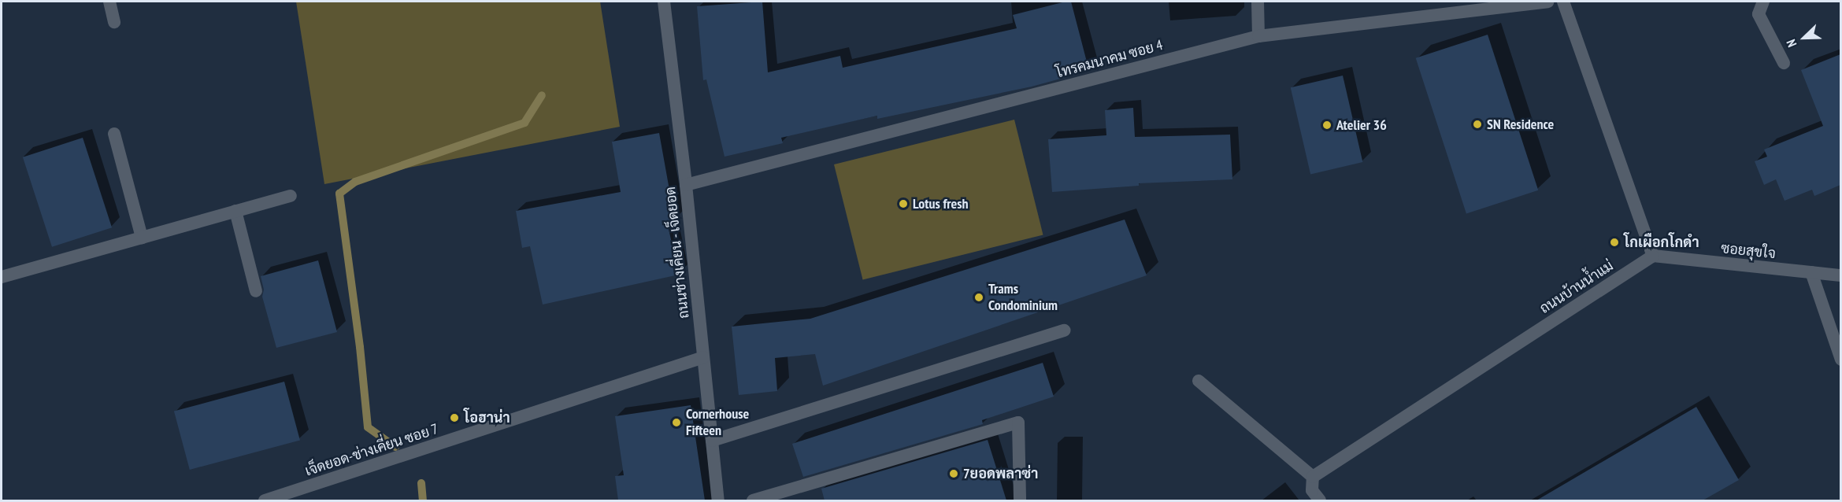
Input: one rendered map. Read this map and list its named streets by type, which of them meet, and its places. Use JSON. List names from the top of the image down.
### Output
{
  "streets": {
    "street": [
      "โทรคมนาคม ซอย 4",
      "ซอยสุขใจ",
      "ถนนช่างเคี่ยน - เจ็ดยอด",
      "ถนนบ้านน้ำแม่",
      "เจ็ดยอด-ช่างเคี่ยน ซอย 7"
    ]
  },
  "crossings": [
    ["โทรคมนาคม ซอย 4", "ถนนช่างเคี่ยน - เจ็ดยอด"],
    ["ซอยสุขใจ", "ถนนบ้านน้ำแม่"],
    ["ถนนช่างเคี่ยน - เจ็ดยอด", "เจ็ดยอด-ช่างเคี่ยน ซอย 7"]
  ],
  "places": [
    "SN Residence",
    "Atelier 36",
    "Lotus fresh",
    "โกเผือกโกดำ",
    "Trams Condominium",
    "โอฮาน่า",
    "Cornerhouse Fifteen",
    "7ยอดพลาซ่า"
  ],
  "north": "bottom left"
}
